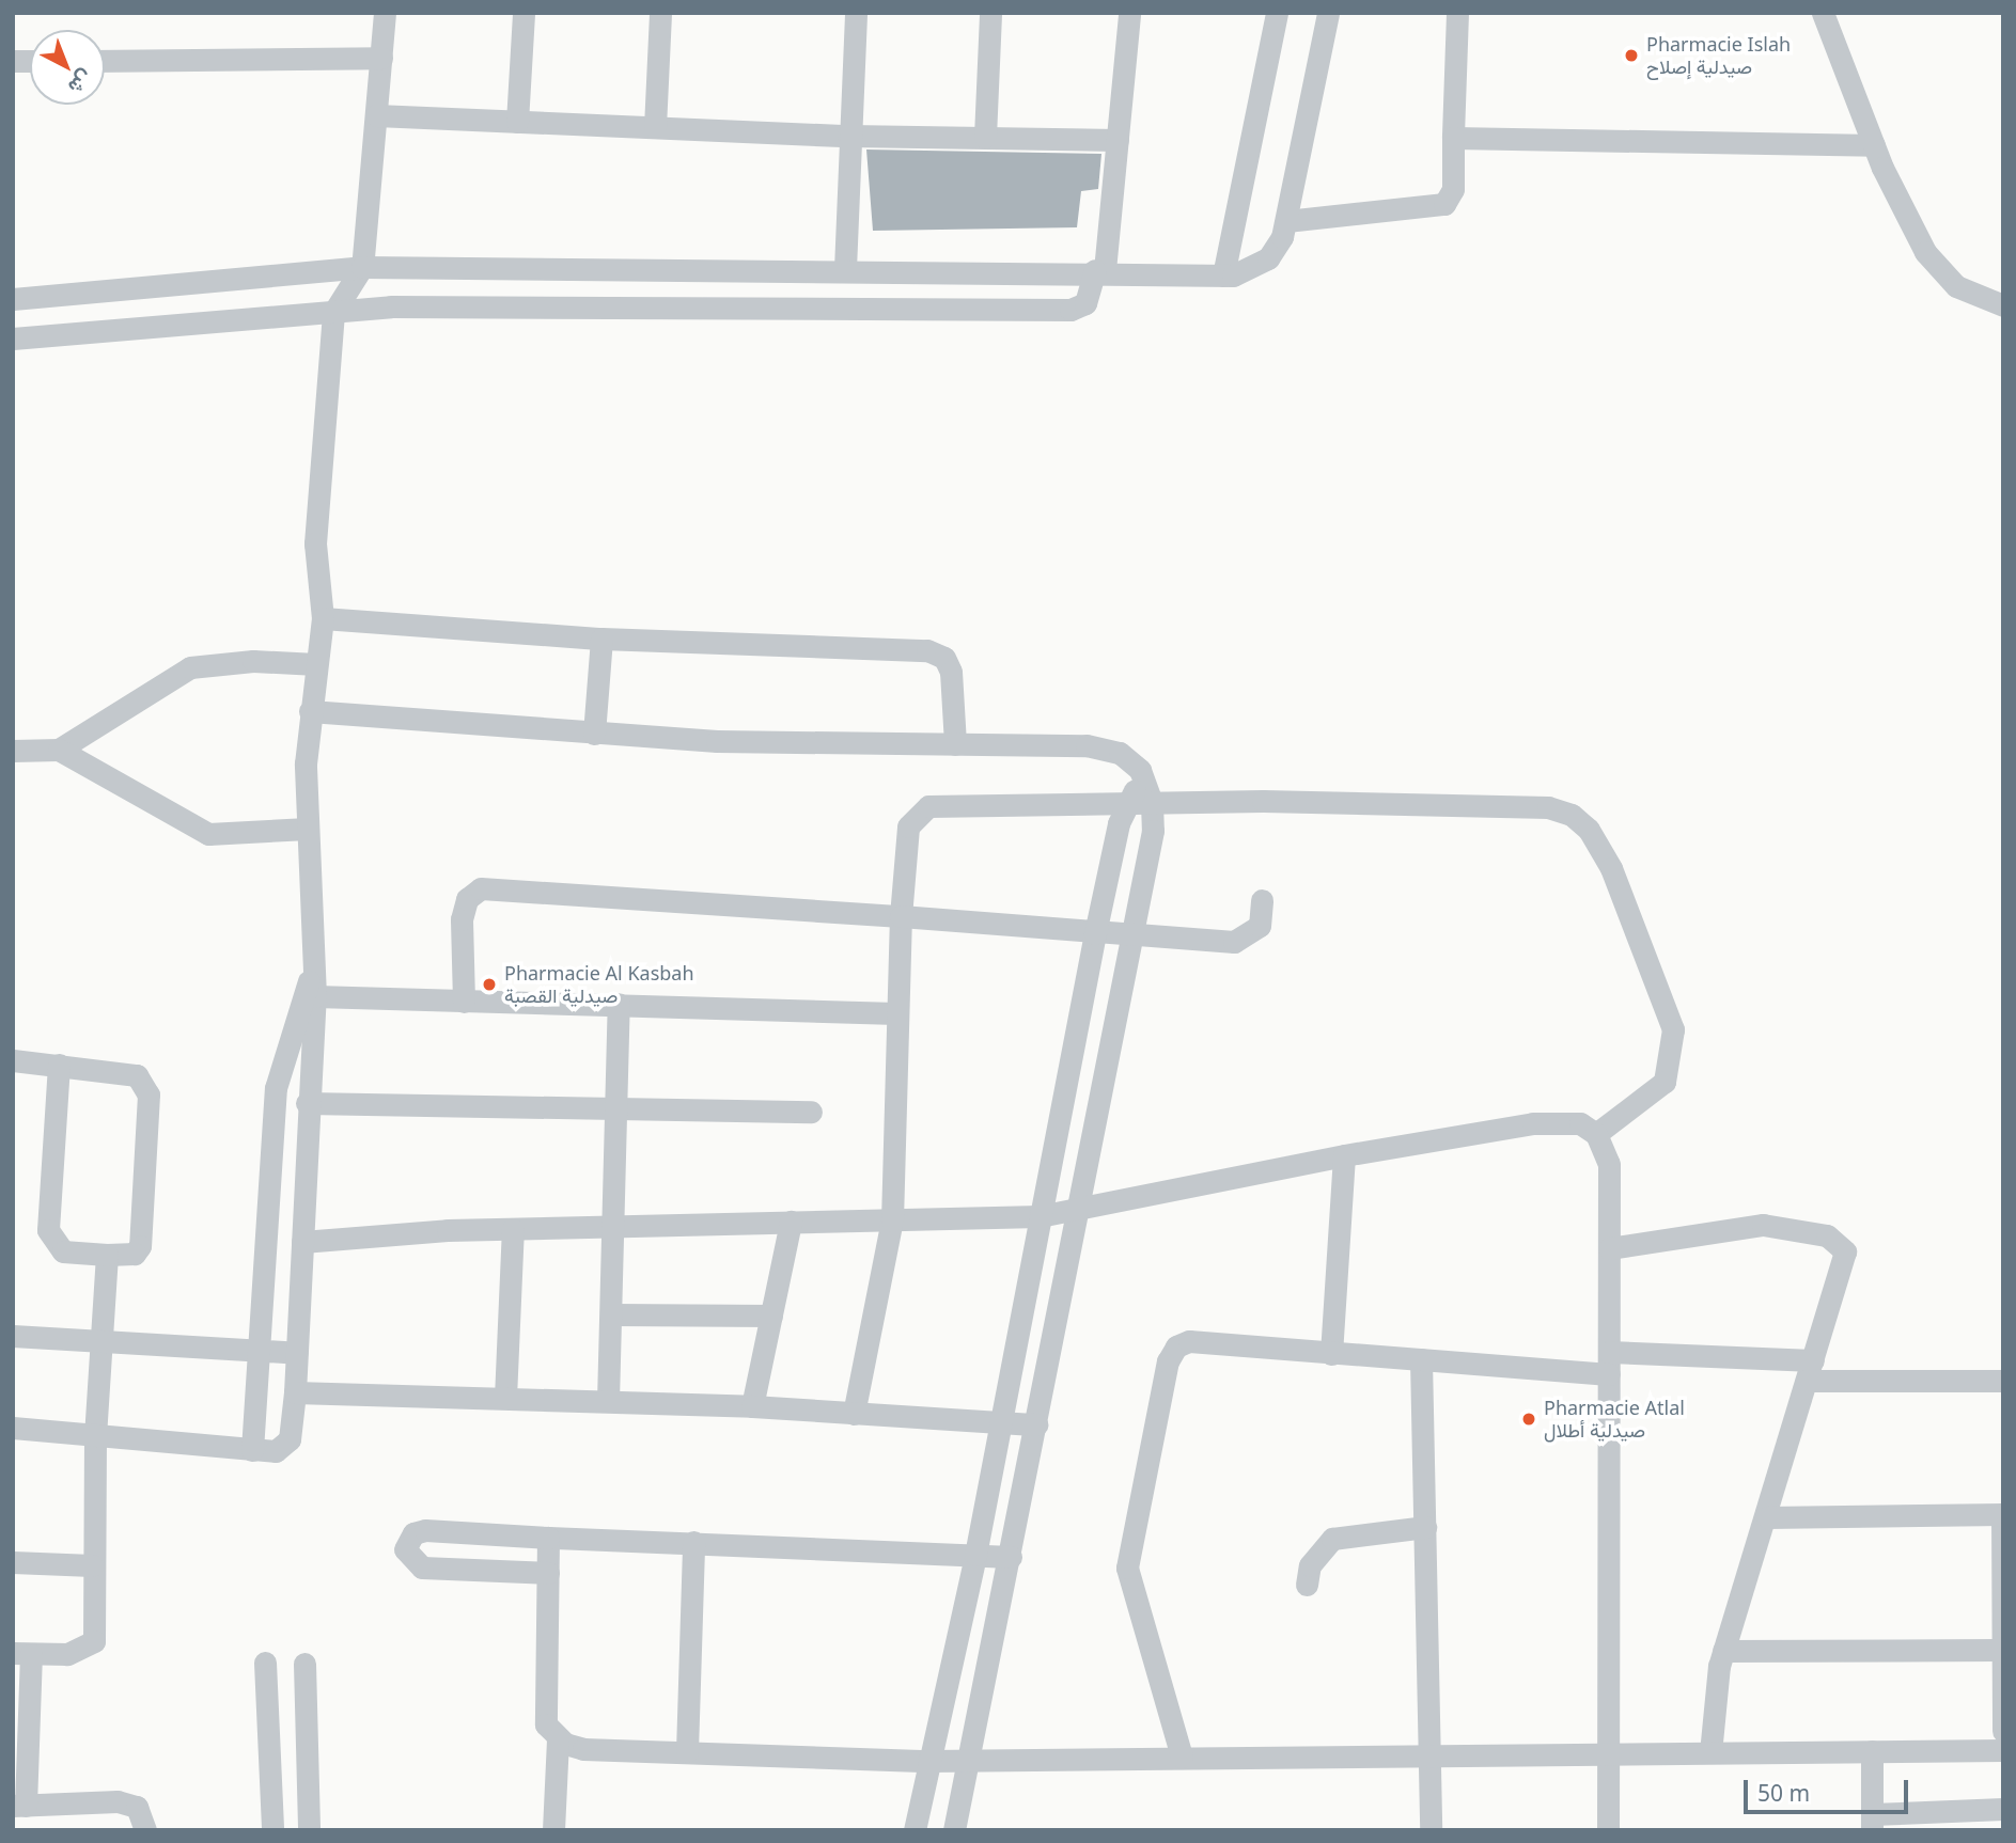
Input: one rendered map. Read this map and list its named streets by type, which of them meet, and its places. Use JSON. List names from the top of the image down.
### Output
{
  "places": ["Pharmacie Islah صيدلية إصلاح", "Pharmacie Al Kasbah صيدلية القصبة", "Pharmacie Atlal صيدلية أطلال"],
  "scale_bar": "50 m",
  "north": "bottom right"
}
